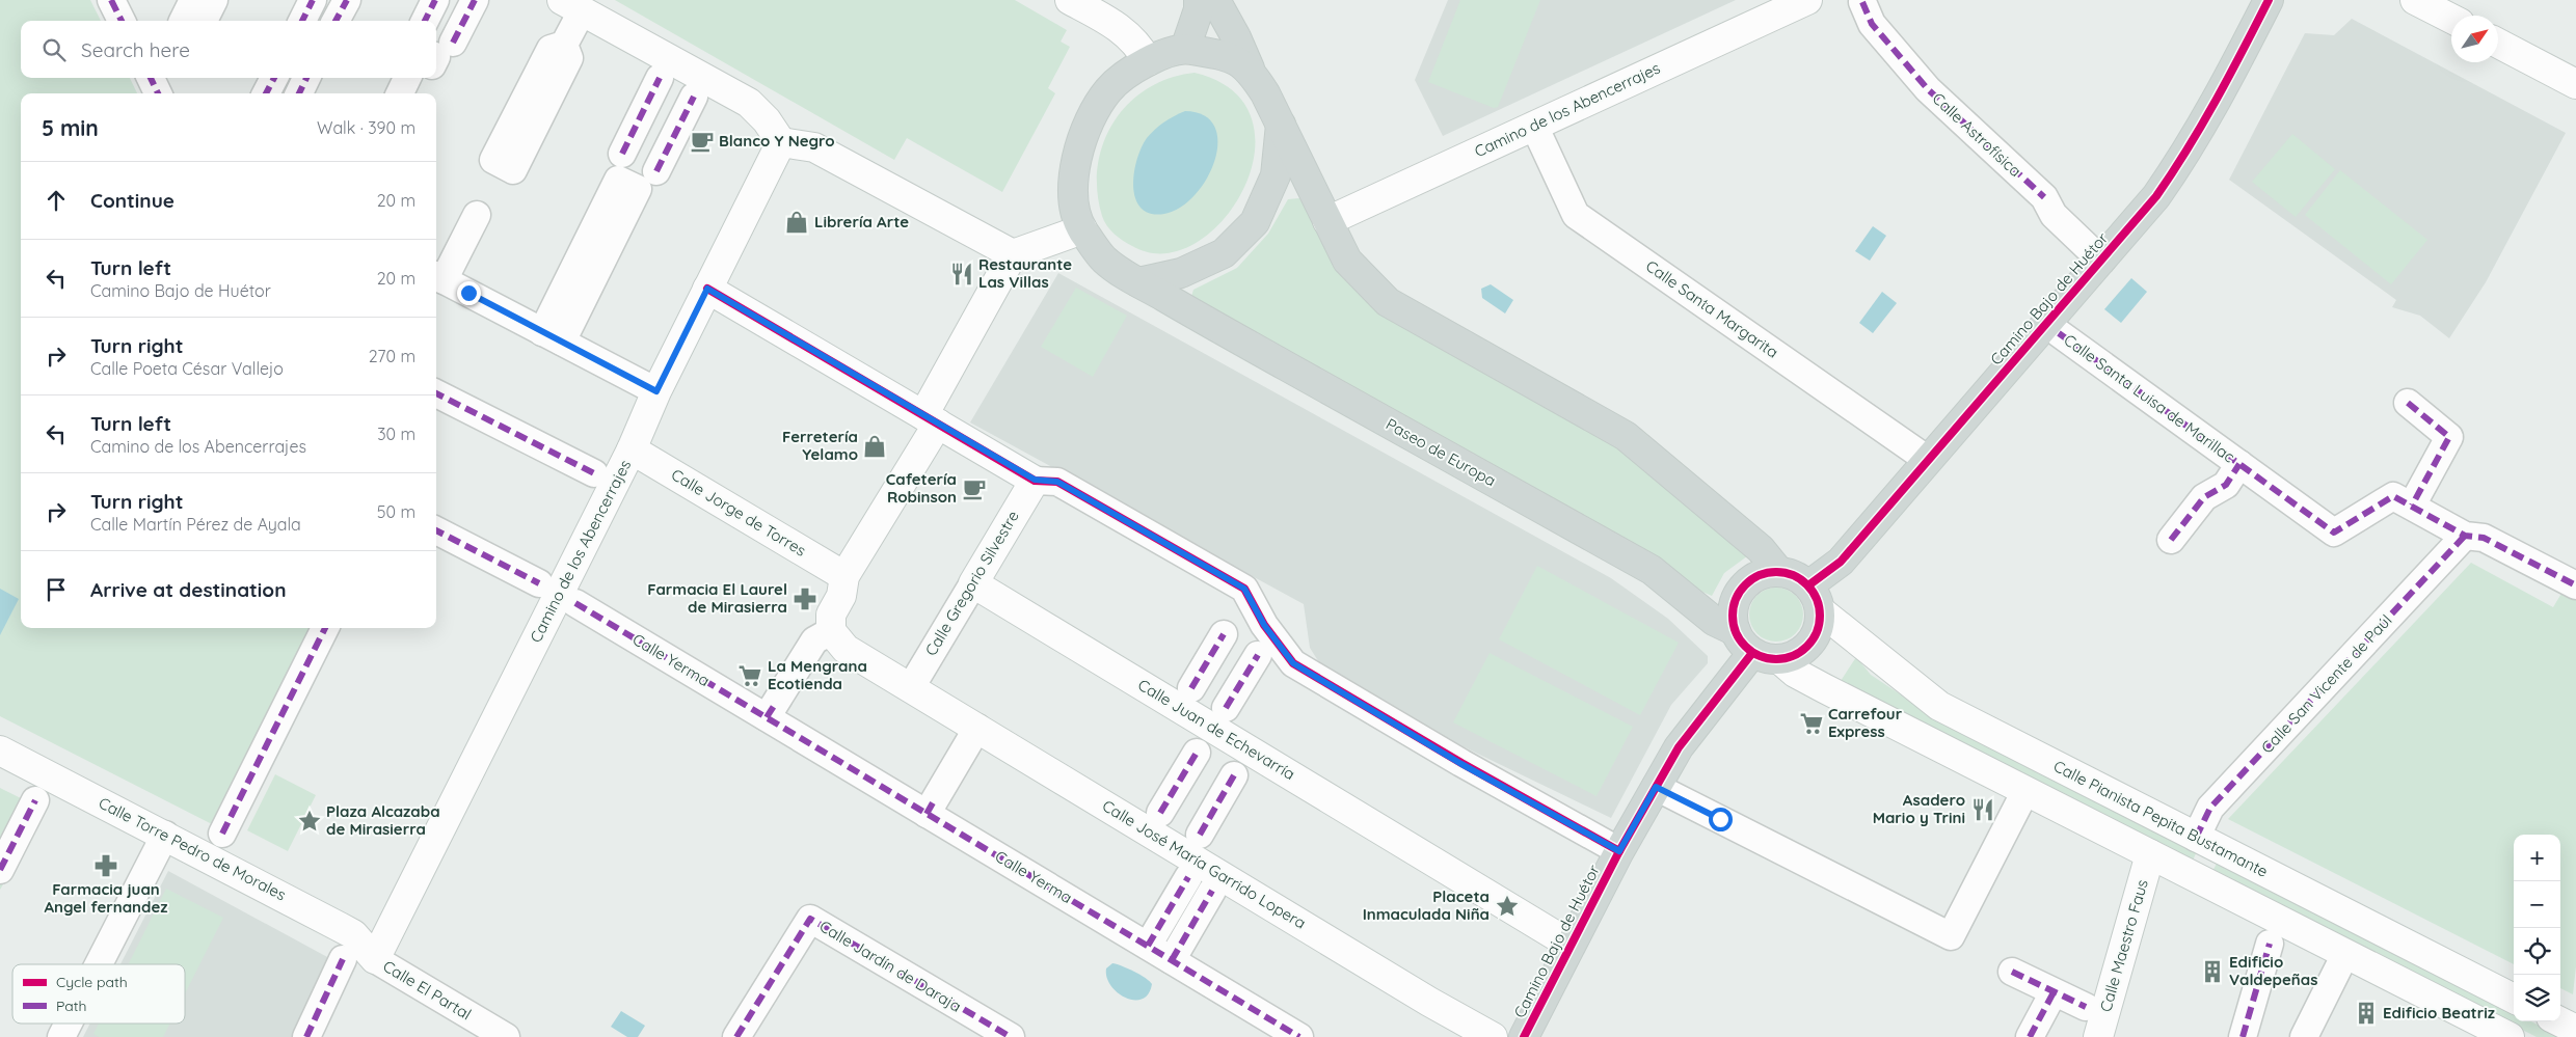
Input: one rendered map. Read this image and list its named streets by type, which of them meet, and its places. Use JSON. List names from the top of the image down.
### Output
{
  "streets": {
    "main road": ["Camino Bajo de Huétor", "Paseo de Europa"],
    "street": [
      "Camino de los Abencerrajes",
      "Calle Astrofísica",
      "Calle Santa Margarita",
      "Calle Santa Luisa de Marillac",
      "Calle Jorge de Torres",
      "Calle Gregorio Silvestre",
      "Calle Yerma",
      "Calle San Vicente de Paúl",
      "Calle Juan de Echevarría",
      "Calle Pianista Pepita Bustamante",
      "Calle Torre Pedro de Morales",
      "Calle José María Garrido Lopera",
      "Calle Maestro Faus",
      "Calle Jardín de Daraja",
      "Calle El Partal"
    ]
  },
  "crossings": [
    ["Camino de los Abencerrajes", "Calle Santa Margarita"],
    ["Camino de los Abencerrajes", "Calle Jorge de Torres"],
    ["Camino de los Abencerrajes", "Calle Torre Pedro de Morales"],
    ["Camino de los Abencerrajes", "Calle El Partal"],
    ["Calle Astrofísica", "Camino Bajo de Huétor"],
    ["Camino Bajo de Huétor", "Calle Santa Margarita"],
    ["Camino Bajo de Huétor", "Paseo de Europa"],
    ["Camino Bajo de Huétor", "Calle Juan de Echevarría"],
    ["Camino Bajo de Huétor", "Calle Pianista Pepita Bustamante"],
    ["Calle Santa Luisa de Marillac", "Calle San Vicente de Paúl"],
    ["Paseo de Europa", "Calle Pianista Pepita Bustamante"],
    ["Calle Gregorio Silvestre", "Calle Juan de Echevarría"],
    ["Calle Gregorio Silvestre", "Calle José María Garrido Lopera"],
    ["Calle San Vicente de Paúl", "Calle Pianista Pepita Bustamante"],
    ["Calle Torre Pedro de Morales", "Calle El Partal"]
  ],
  "places": {
    "cafe": ["Blanco Y Negro", "Cafetería Robinson"],
    "shop": ["Librería Arte", "Ferretería Yelamo"],
    "restaurant": ["Restaurante Las Villas", "Asadero Mario y Trini"],
    "pharmacy": ["Farmacia El Laurel de Mirasierra", "Farmacia juan Angel fernandez"],
    "supermarket": ["La Mengrana Ecotienda", "Carrefour Express"],
    "place": ["Plaza Alcazaba de Mirasierra", "Placeta Inmaculada Niña"],
    "building": ["Edificio Valdepeñas", "Edificio Beatriz"]
  },
  "legend": ["Cycle path", "Path"],
  "north": "top right",
  "page": {
    "search": "Search here",
    "heading": ["5 min", "Walk · 390 m"],
    "list": [
      ["Continue", "20 m"],
      ["Turn left", "Camino Bajo de Huétor", "20 m"],
      ["Turn right", "Calle Poeta César Vallejo", "270 m"],
      ["Turn left", "Camino de los Abencerrajes", "30 m"],
      ["Turn right", "Calle Martín Pérez de Ayala", "50 m"],
      "Arrive at destination"
    ],
    "map_buttons": ["+", "−"]
  }
}
